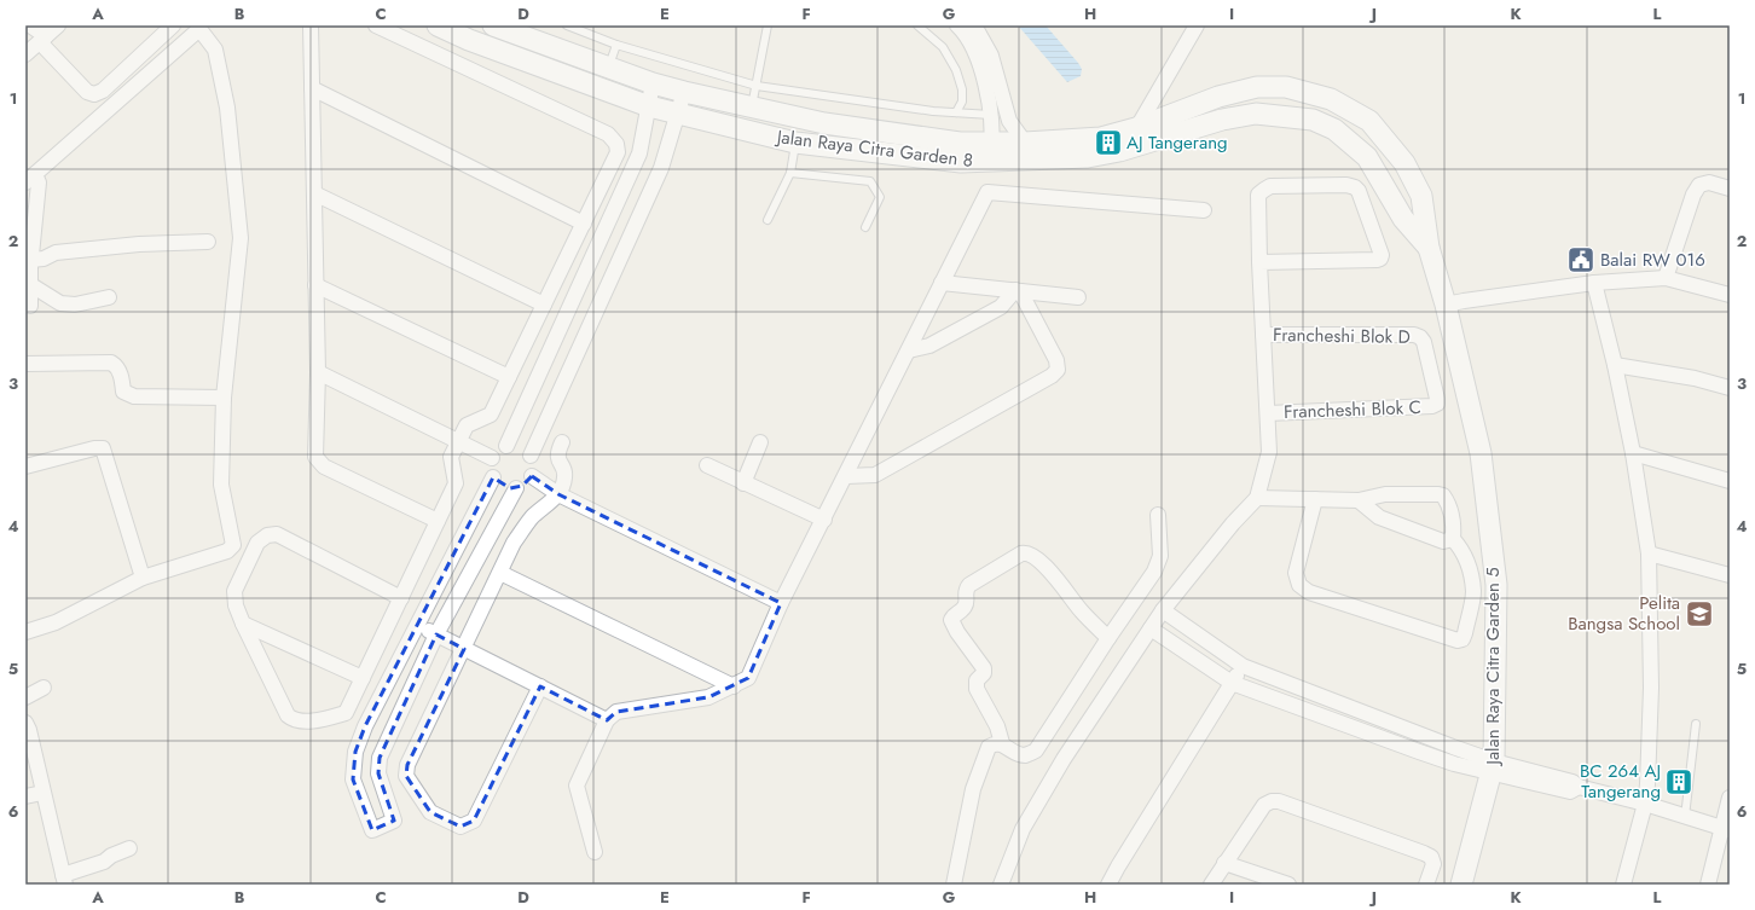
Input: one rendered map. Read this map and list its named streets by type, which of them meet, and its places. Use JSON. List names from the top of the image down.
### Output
{
  "streets": {
    "street": [
      "Jalan Raya Citra Garden 8",
      "Francheshi Blok D",
      "Francheshi Blok C",
      "Jalan Raya Citra Garden 5"
    ]
  },
  "crossings": [
    ["Jalan Raya Citra Garden 8", "Jalan Raya Citra Garden 5"],
    ["Francheshi Blok D", "Francheshi Blok C"]
  ],
  "places": {
    "building": ["AJ Tangerang", "BC 264 AJ Tangerang"],
    "public building": ["Balai RW 016"],
    "school or university": ["Pelita Bangsa School"]
  },
  "grid": {
    "columns": [
      "A",
      "B",
      "C",
      "D",
      "E",
      "F",
      "G",
      "H",
      "I",
      "J",
      "K",
      "L"
    ],
    "rows": [
      "1",
      "2",
      "3",
      "4",
      "5",
      "6"
    ]
  }
}
